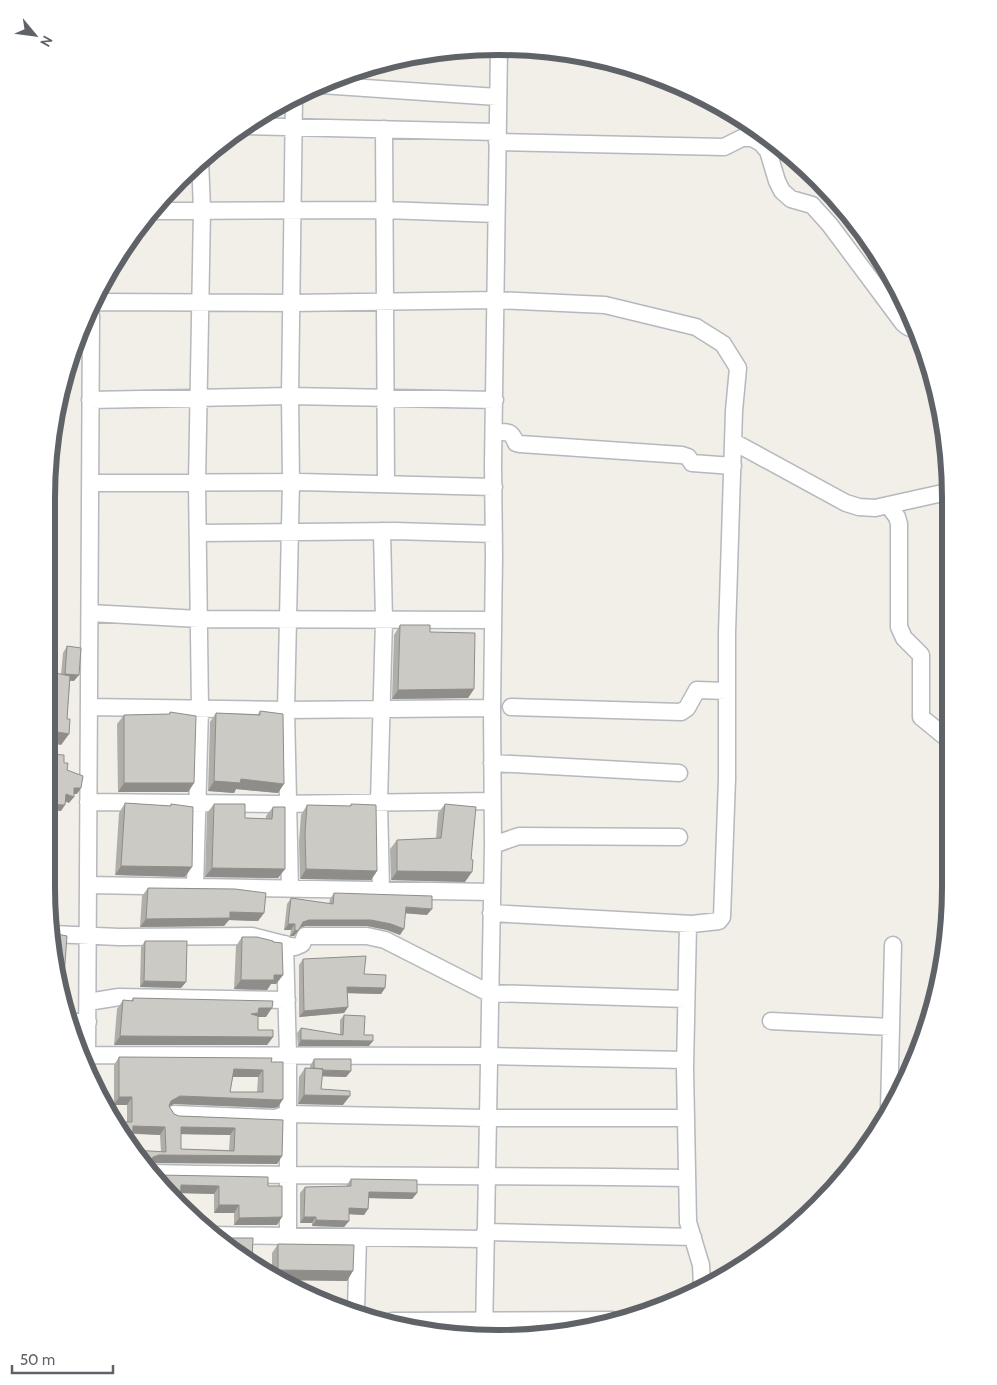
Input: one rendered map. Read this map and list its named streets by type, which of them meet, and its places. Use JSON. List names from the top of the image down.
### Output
{
  "scale_bar": "50 m",
  "north": "bottom right"
}
